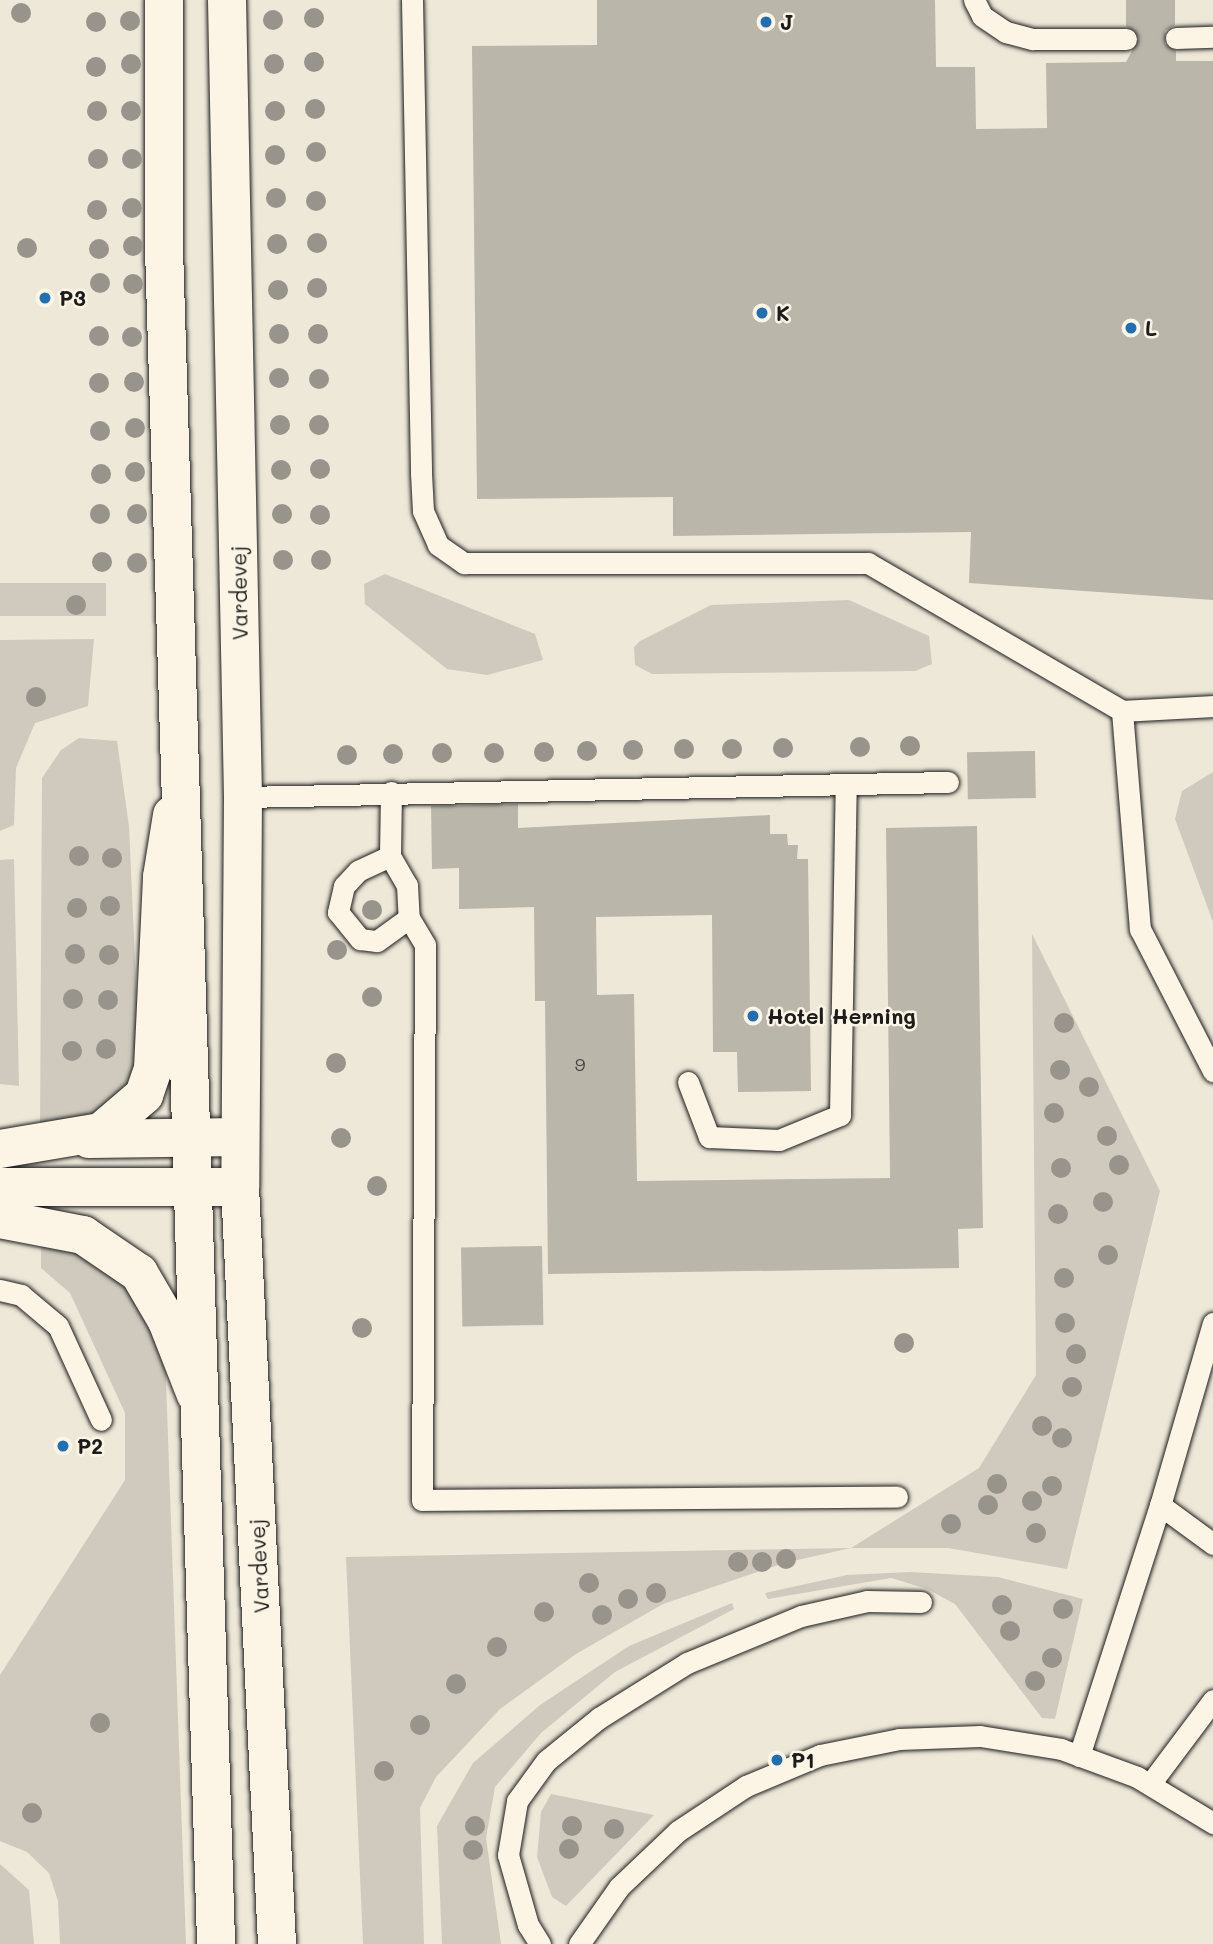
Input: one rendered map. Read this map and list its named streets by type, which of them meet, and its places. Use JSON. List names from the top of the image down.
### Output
{
  "streets": {
    "street": ["Vardevej"]
  },
  "places": [
    "J",
    "P3",
    "K",
    "L",
    "Hotel Herning",
    "P2",
    "P1"
  ],
  "house_numbers": ["9"]
}
